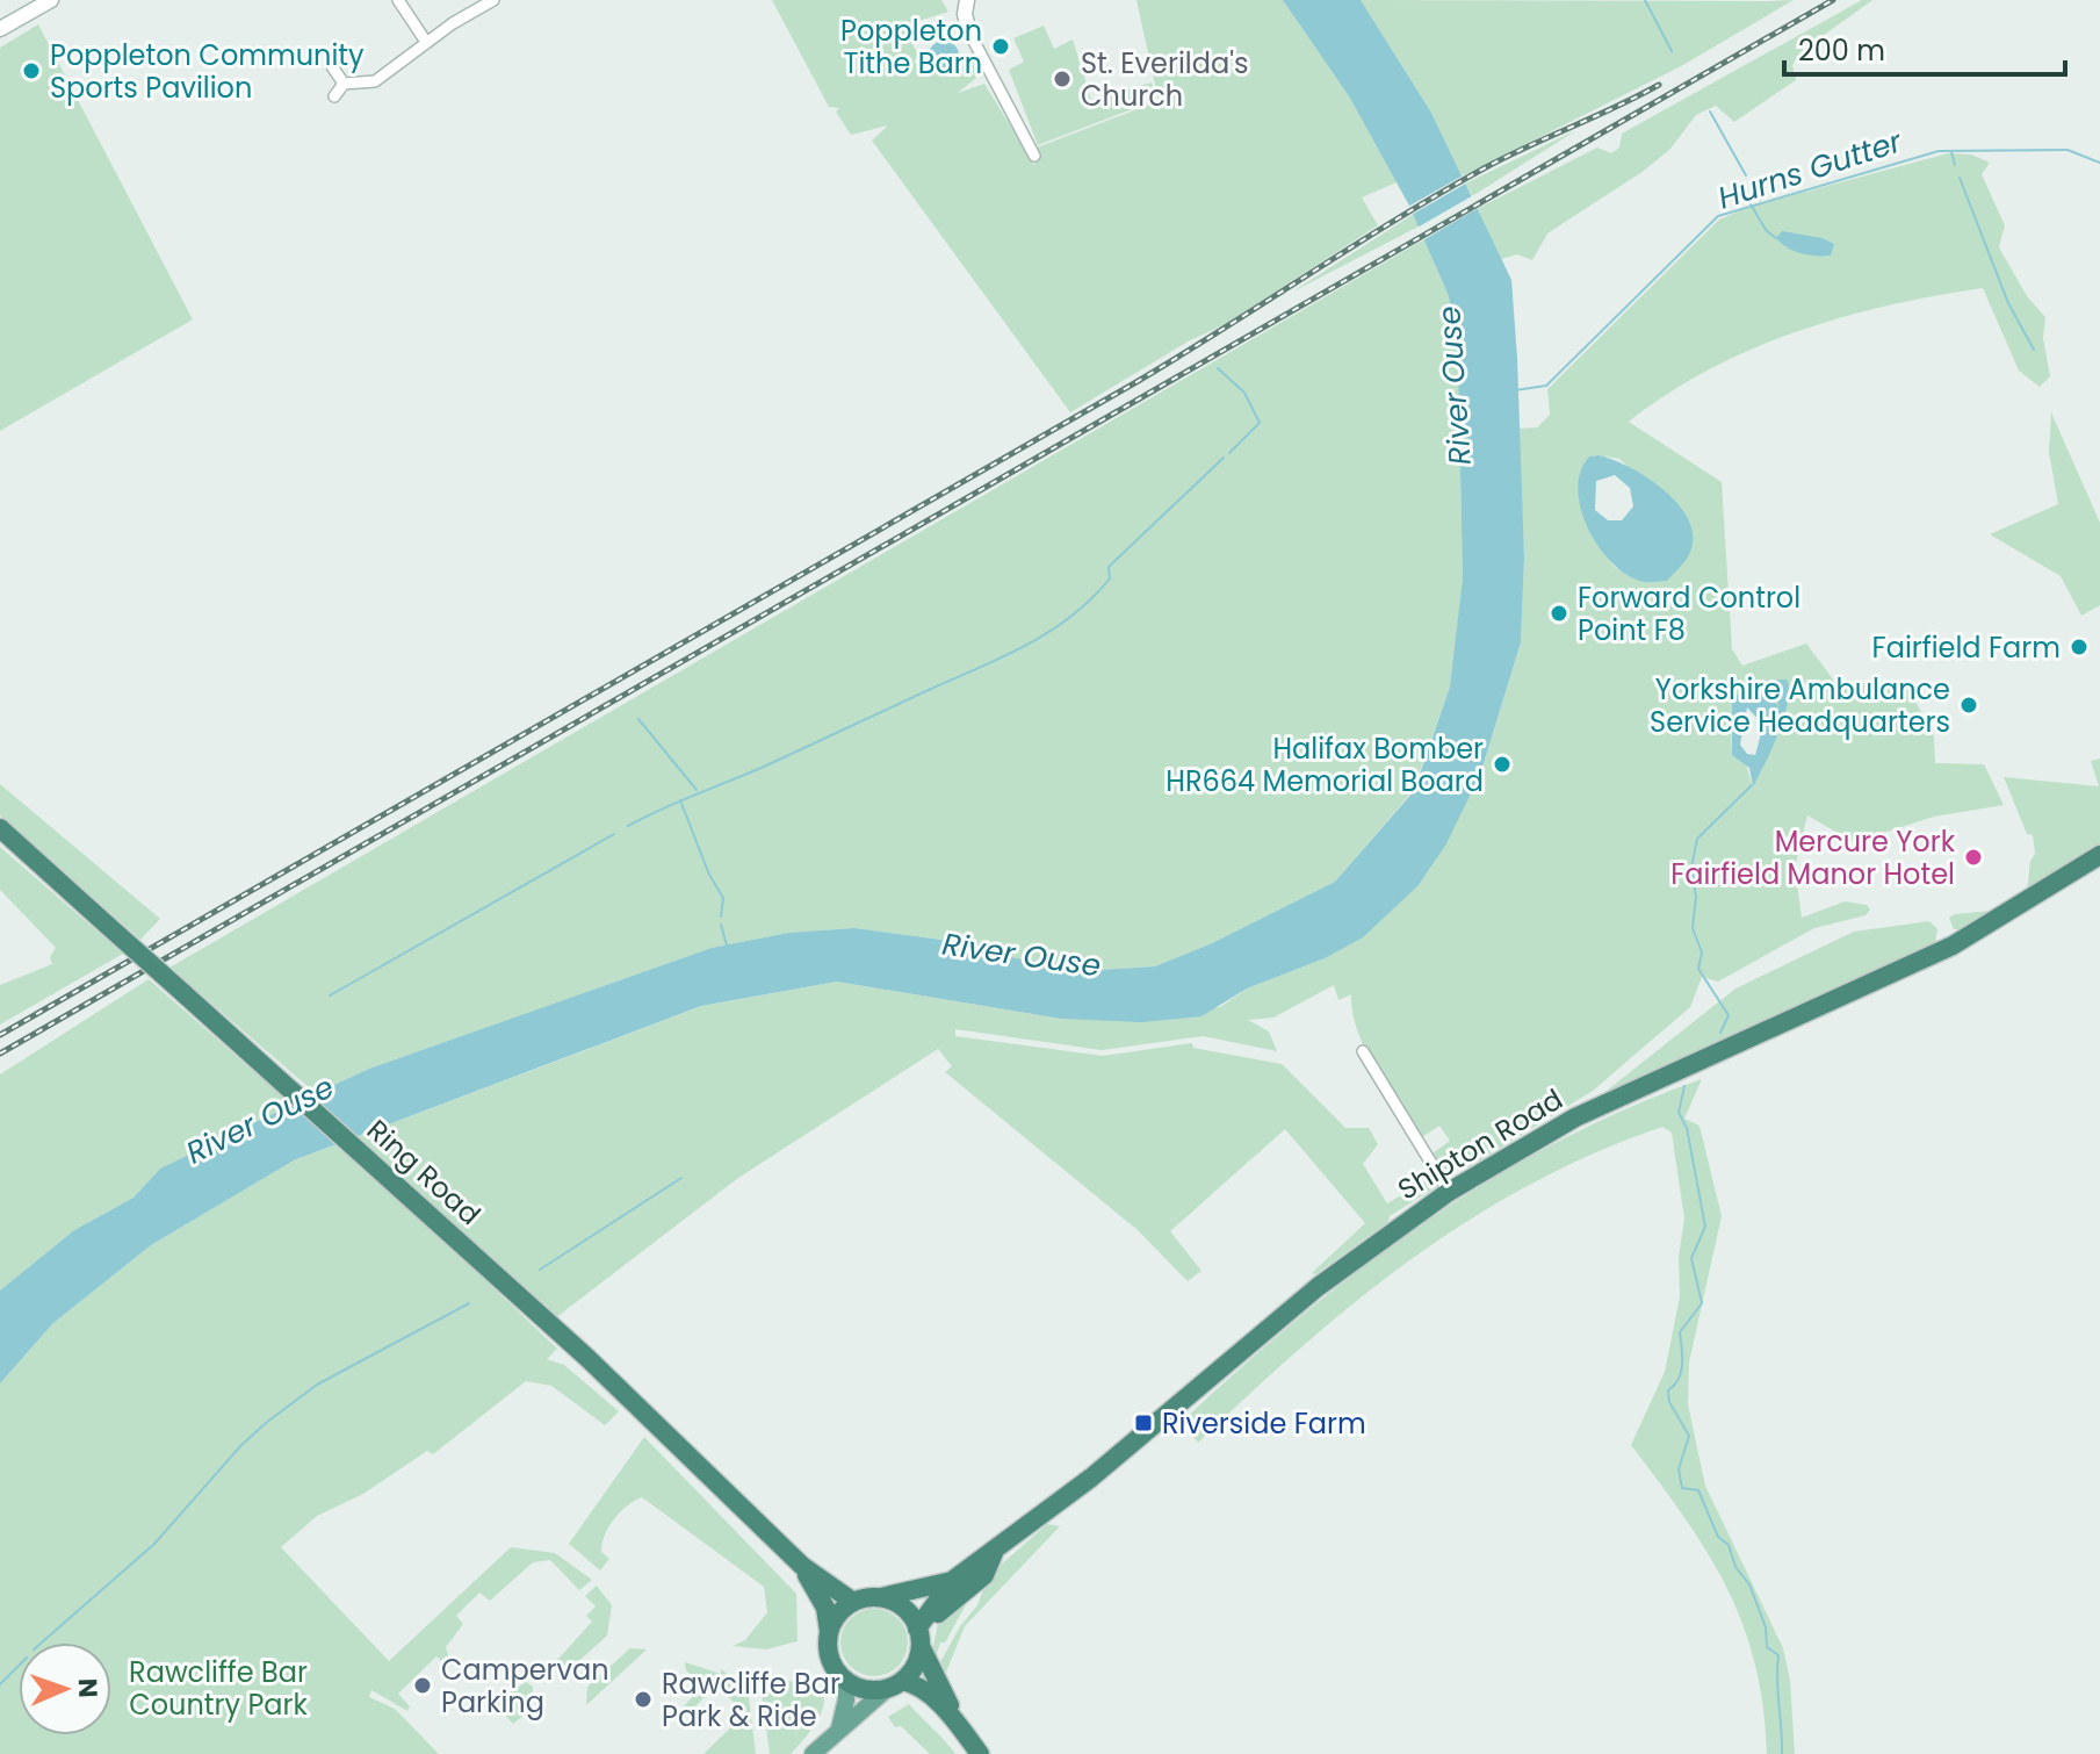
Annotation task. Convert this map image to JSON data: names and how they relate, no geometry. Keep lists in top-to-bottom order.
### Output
{
  "streets": {
    "highway": ["Shipton Road", "Ring Road"]
  },
  "crossings": [
    ["Shipton Road", "Ring Road"]
  ],
  "water": ["Hurns Gutter", "River Ouse"],
  "parks": ["Rawcliffe Bar Country Park"],
  "places": {
    "other": [
      "Poppleton Tithe Barn",
      "Poppleton Community Sports Pavilion",
      "St. Everilda's Church",
      "Forward Control Point F8",
      "Fairfield Farm",
      "Yorkshire Ambulance Service Headquarters",
      "Halifax Bomber HR664 Memorial Board",
      "Mercure York Fairfield Manor Hotel",
      "Campervan Parking",
      "Rawcliffe Bar Park & Ride"
    ],
    "transit": ["Riverside Farm"]
  },
  "scale_bar": "200 m",
  "north": "right"
}
